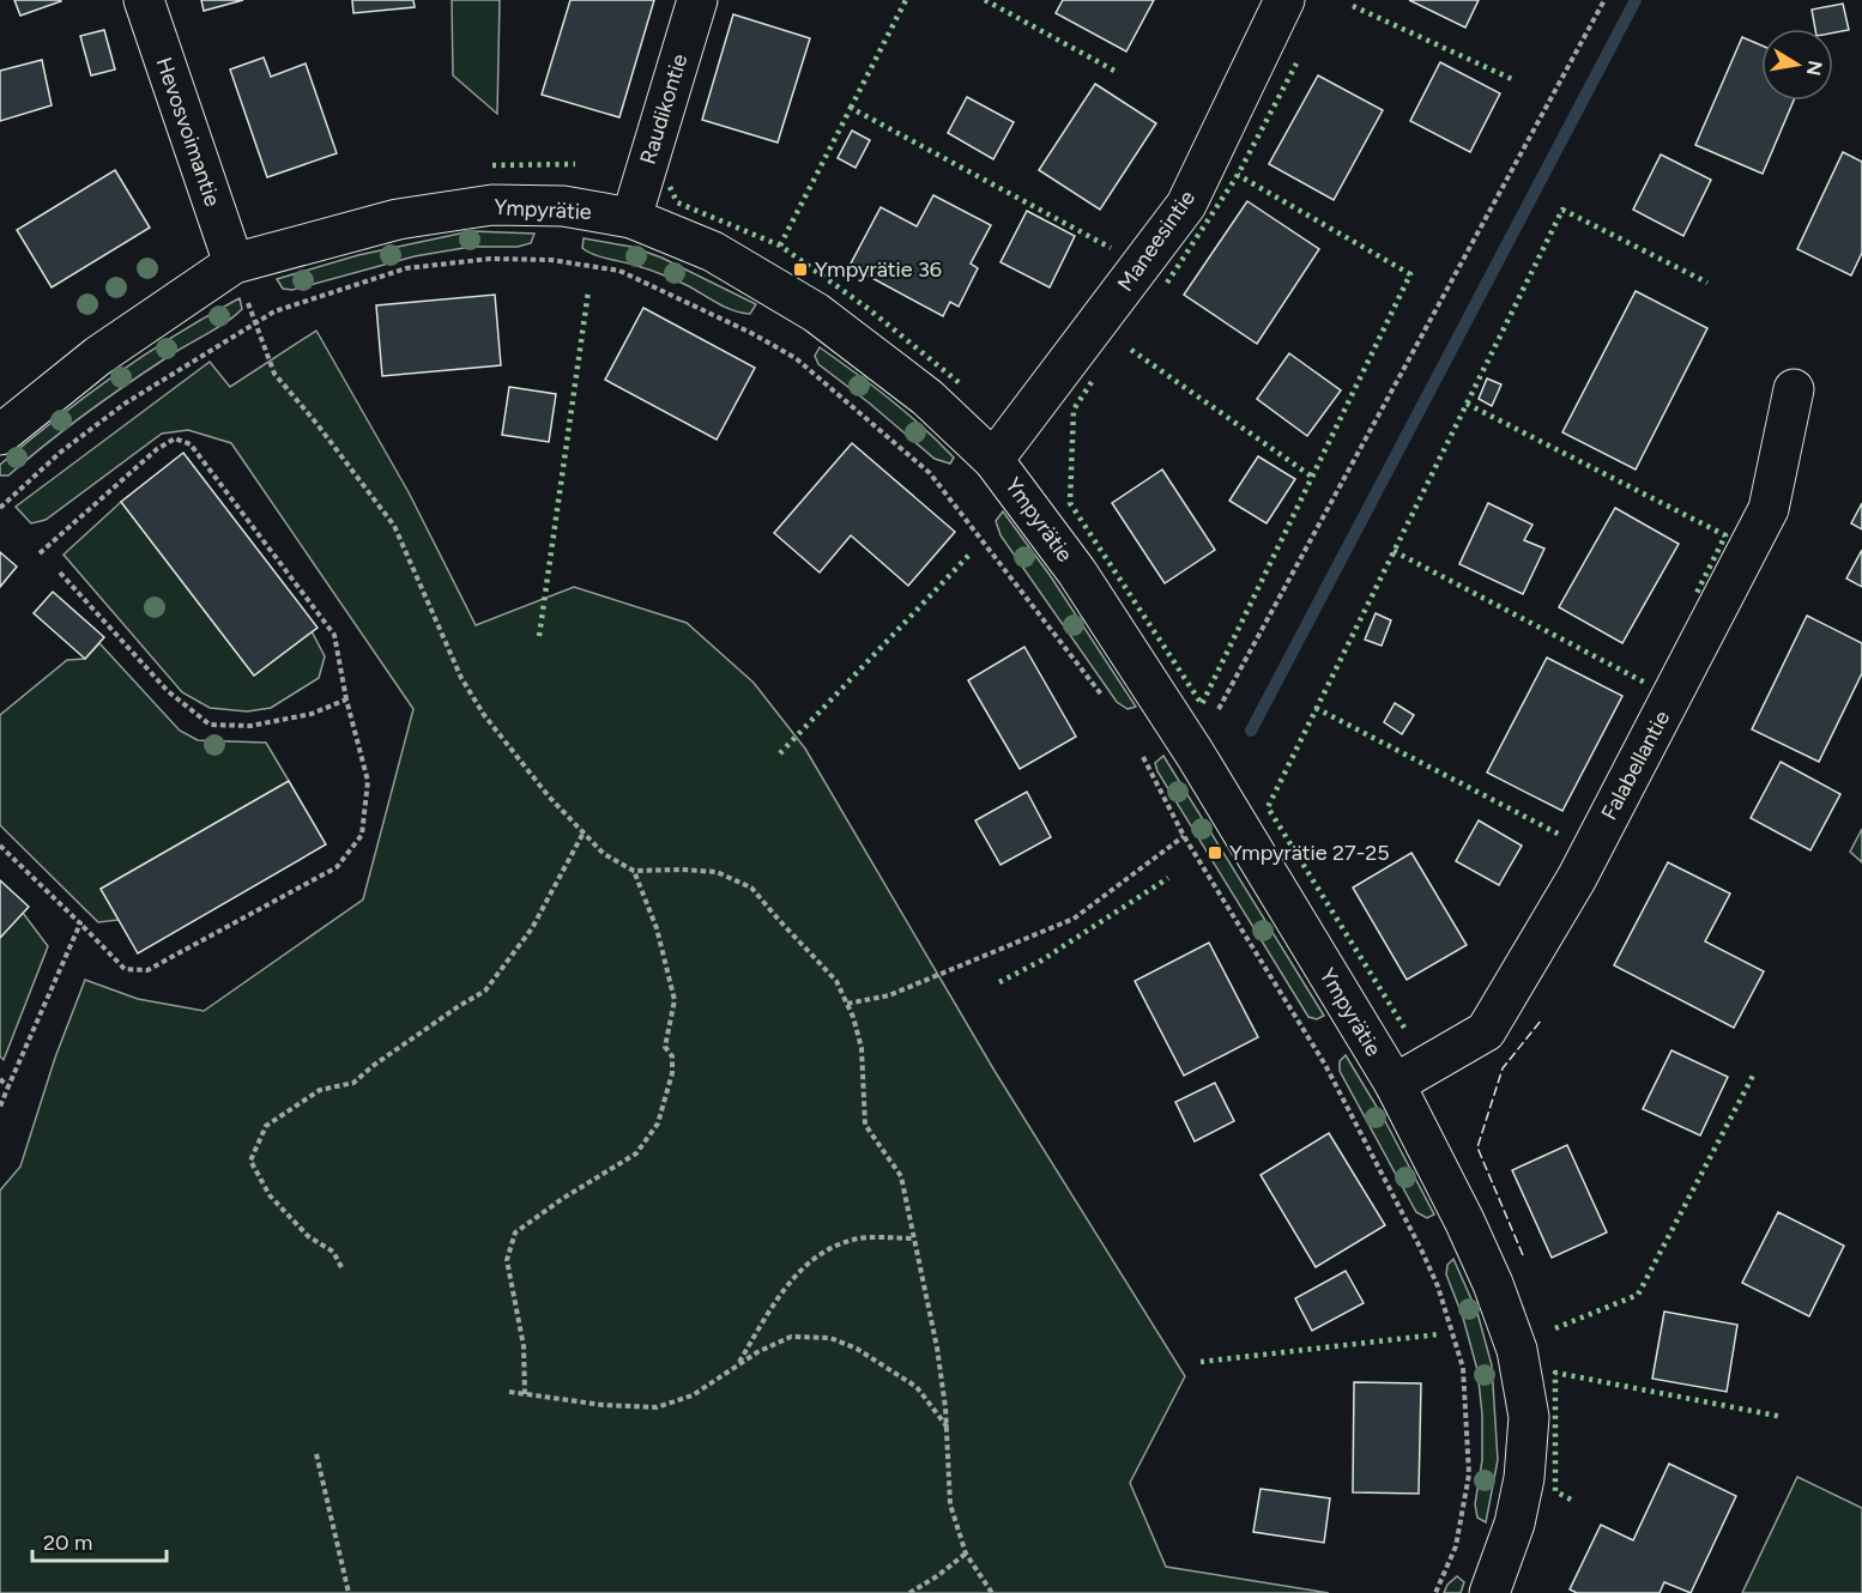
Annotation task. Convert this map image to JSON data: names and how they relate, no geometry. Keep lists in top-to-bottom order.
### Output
{
  "streets": {
    "street": [
      "Raudikontie",
      "Hevosvoimantie",
      "Ympyrätie",
      "Maneesintie",
      "Falabellantie"
    ]
  },
  "crossings": [
    ["Raudikontie", "Ympyrätie"],
    ["Hevosvoimantie", "Ympyrätie"],
    ["Ympyrätie", "Maneesintie"],
    ["Ympyrätie", "Falabellantie"]
  ],
  "places": {
    "transit": ["Ympyrätie 36", "Ympyrätie 27-25"]
  },
  "scale_bar": "20 m",
  "north": "right"
}
